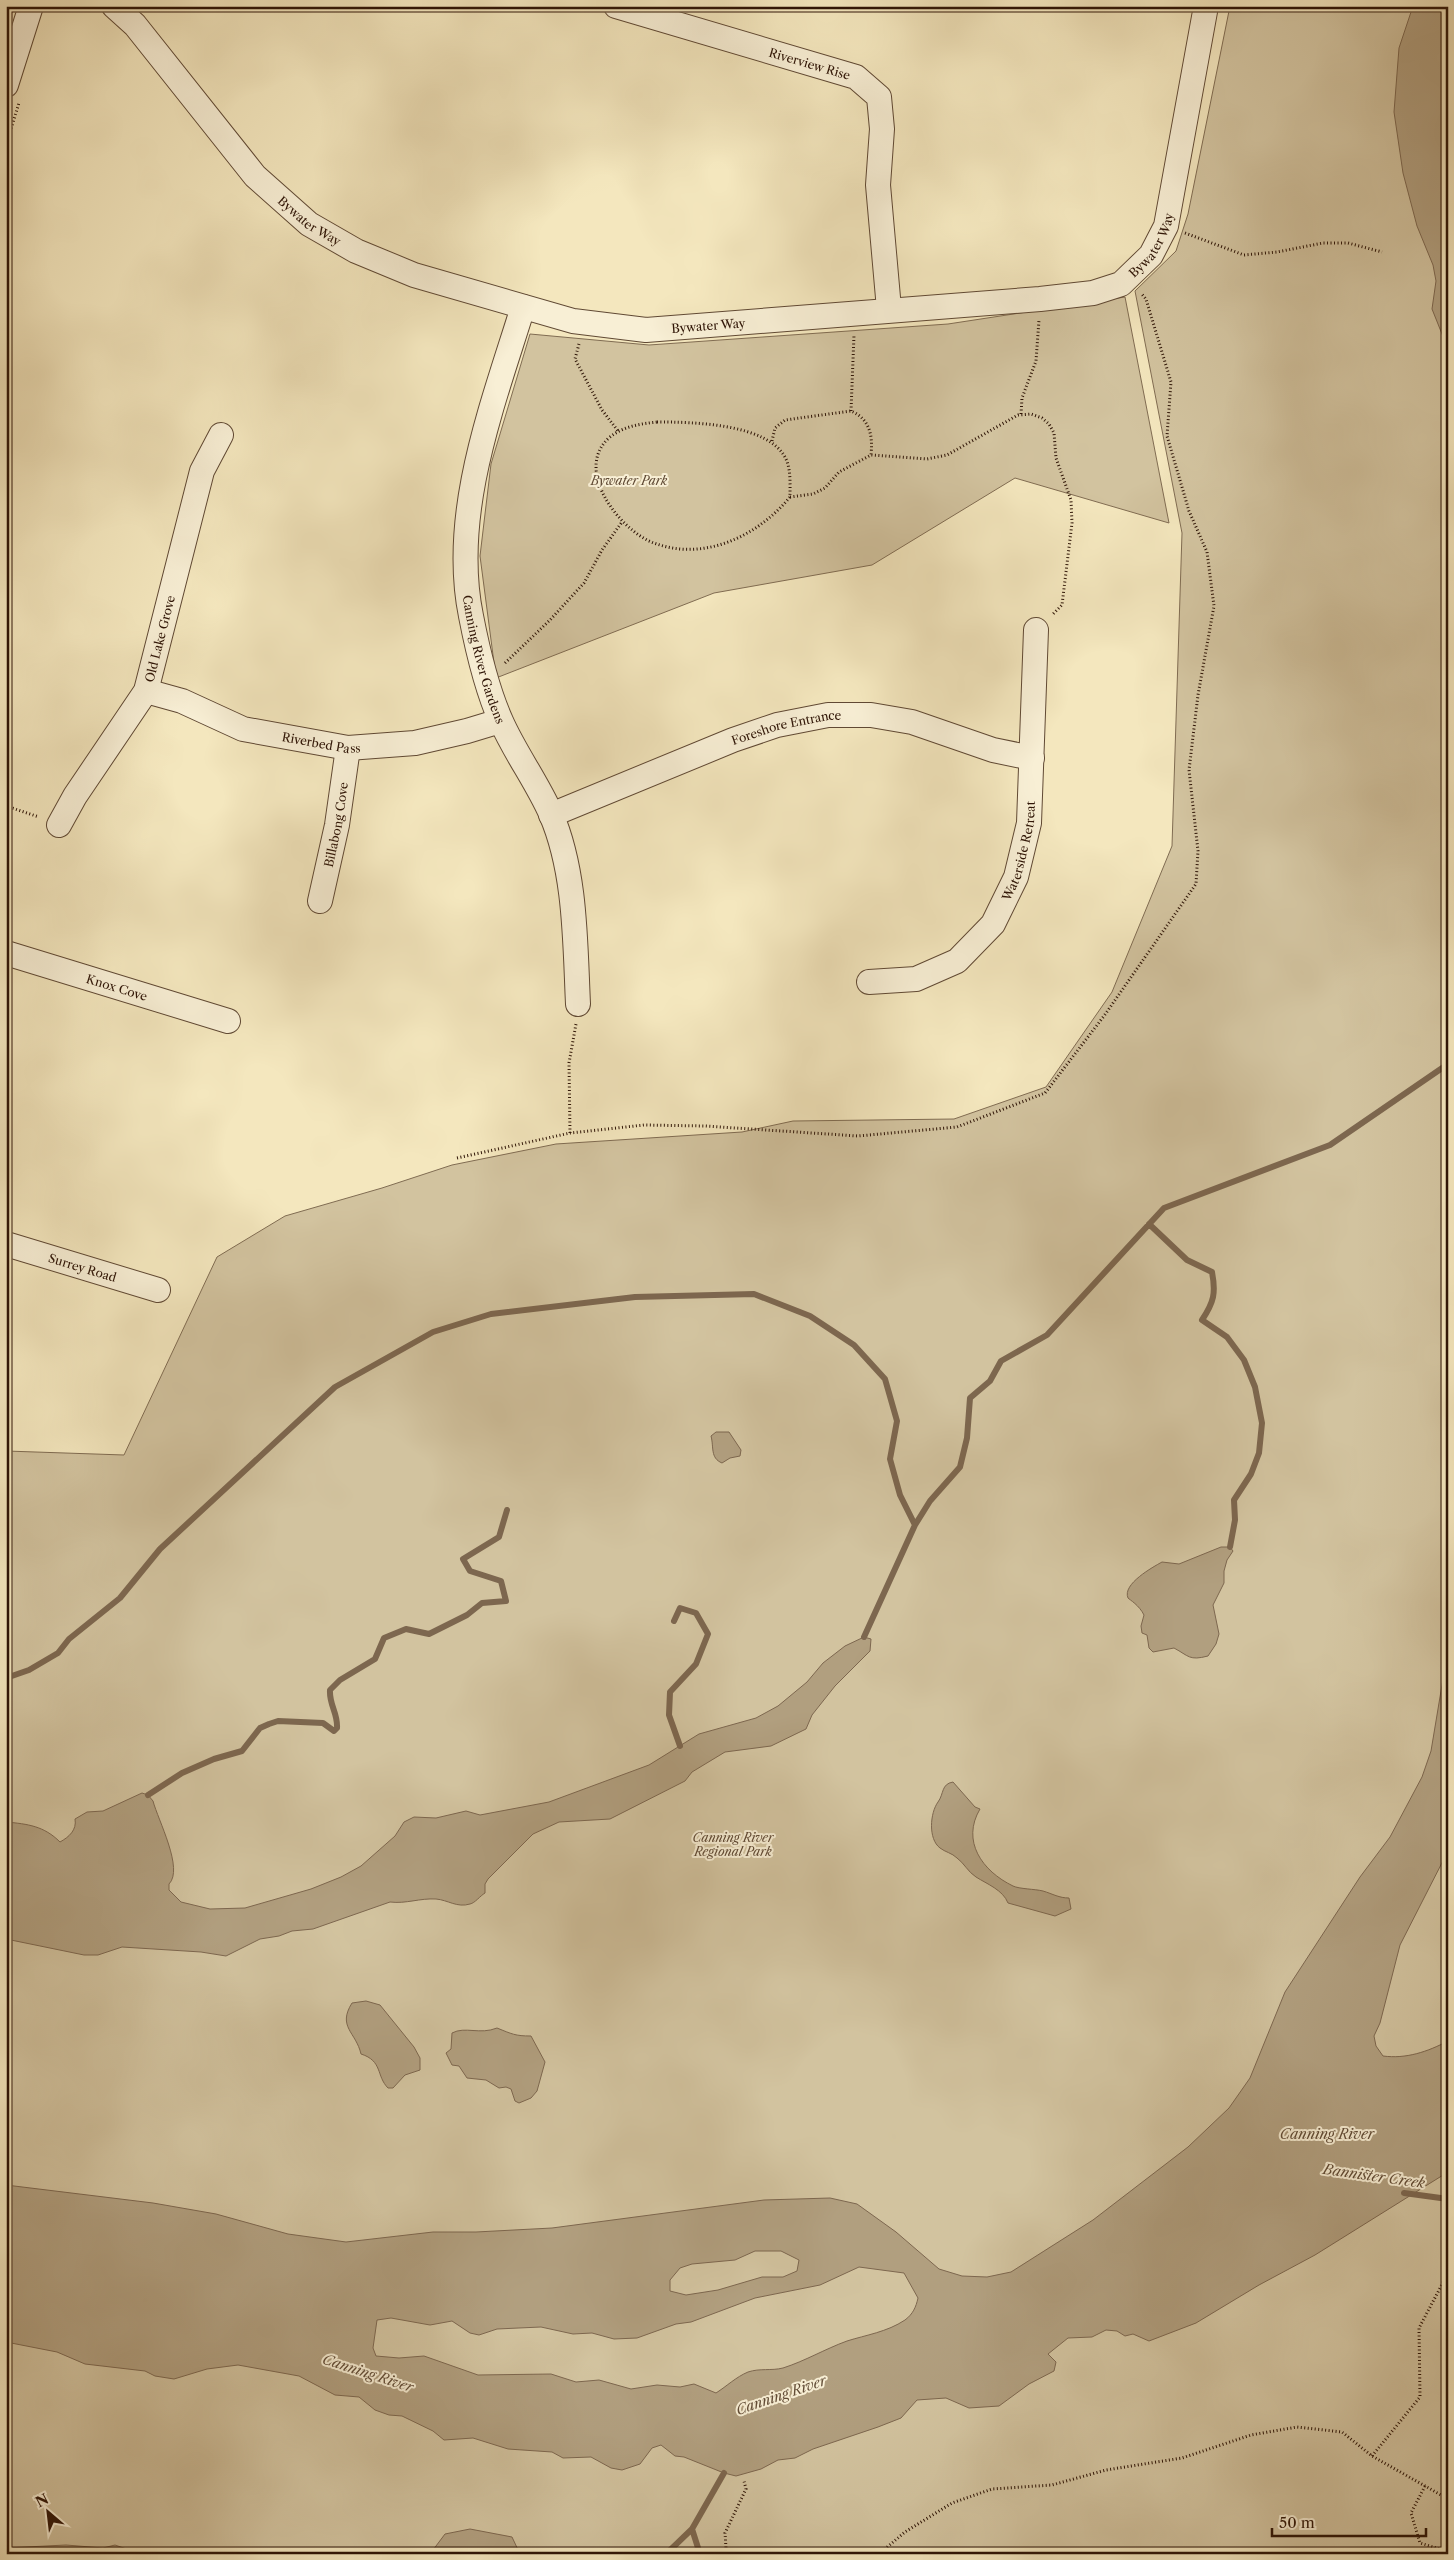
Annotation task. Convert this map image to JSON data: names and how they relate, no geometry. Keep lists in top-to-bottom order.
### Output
{
  "streets": {
    "street": [
      "Riverview Rise",
      "Bywater Way",
      "Old Lake Grove",
      "Canning River Gardens",
      "Foreshore Entrance",
      "Riverbed Pass",
      "Billabong Cove",
      "Waterside Retreat",
      "Knox Cove",
      "Surrey Road"
    ]
  },
  "crossings": [
    ["Riverview Rise", "Bywater Way"],
    ["Bywater Way", "Canning River Gardens"],
    ["Old Lake Grove", "Riverbed Pass"],
    ["Canning River Gardens", "Foreshore Entrance"],
    ["Canning River Gardens", "Riverbed Pass"],
    ["Foreshore Entrance", "Waterside Retreat"],
    ["Riverbed Pass", "Billabong Cove"]
  ],
  "water": ["Canning River", "Bannister Creek"],
  "parks": ["Bywater Park", "Canning River Regional Park"],
  "scale_bar": "50 m",
  "north": "top left"
}
